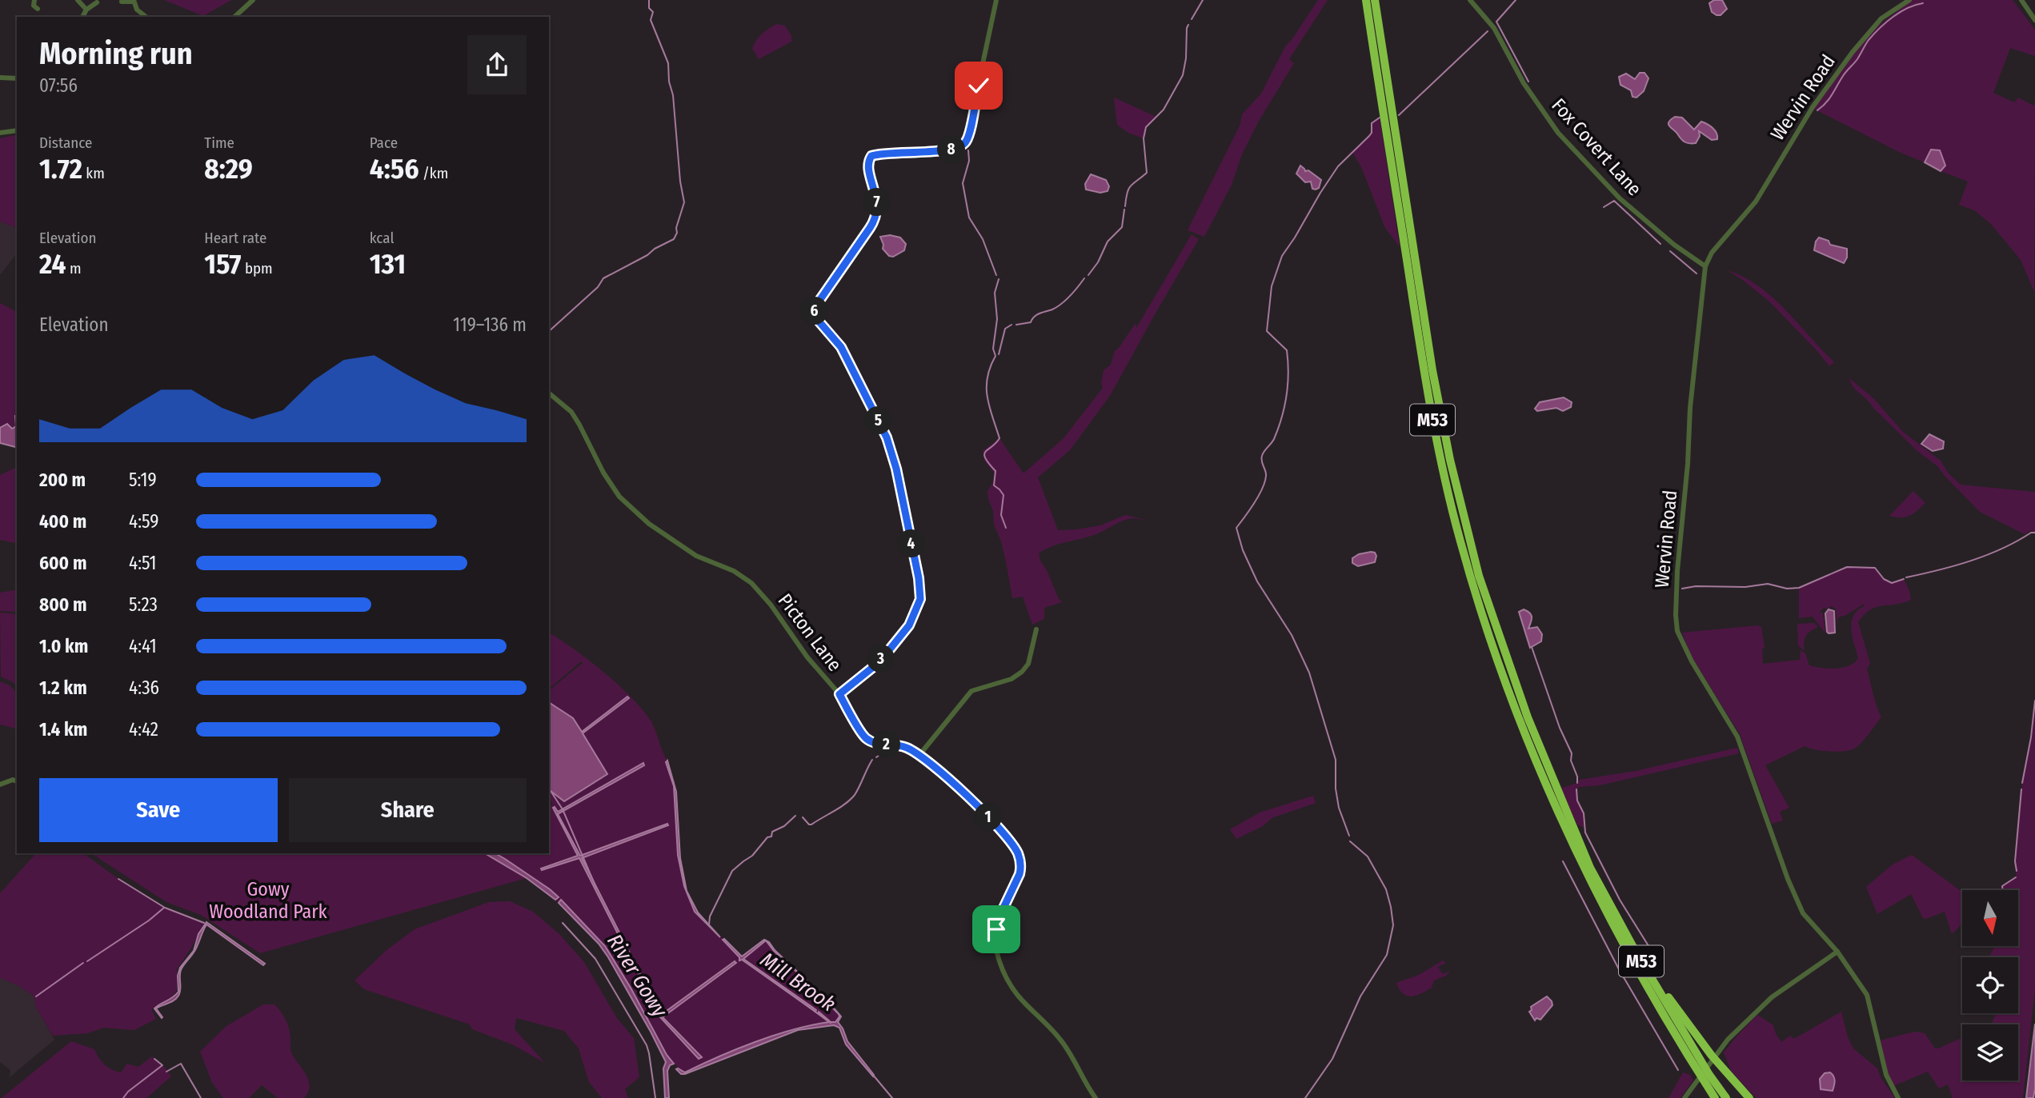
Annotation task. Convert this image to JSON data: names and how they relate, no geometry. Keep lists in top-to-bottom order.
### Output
{
  "streets": {
    "highway": ["M53"],
    "street": ["Wervin Road", "Fox Covert Lane", "Picton Lane"]
  },
  "crossings": [
    ["Wervin Road", "Fox Covert Lane"]
  ],
  "water": ["River Gowy", "Mill Brook"],
  "parks": ["Gowy Woodland Park"],
  "north": "bottom",
  "page": {
    "heading": ["Morning run", "07:56"],
    "stats": [
      ["Distance", "1.72 km"],
      ["Time", "8:29"],
      ["Pace", "4:56 /km"],
      ["Elevation", "24 m"],
      ["Heart rate", "157 bpm"],
      ["kcal", "131"]
    ],
    "pins": [
      "8",
      "7",
      "6",
      "5",
      "4",
      "3",
      "2",
      "1"
    ],
    "chart": ["Elevation", "119–136 m"],
    "list": [
      {
        "name": "200 m",
        "note": "5:19"
      },
      {
        "name": "400 m",
        "note": "4:59"
      },
      {
        "name": "600 m",
        "note": "4:51"
      },
      {
        "name": "800 m",
        "note": "5:23"
      },
      {
        "name": "1.0 km",
        "note": "4:41"
      },
      {
        "name": "1.2 km",
        "note": "4:36"
      },
      {
        "name": "1.4 km",
        "note": "4:42"
      }
    ],
    "buttons": ["Save", "Share"]
  }
}
